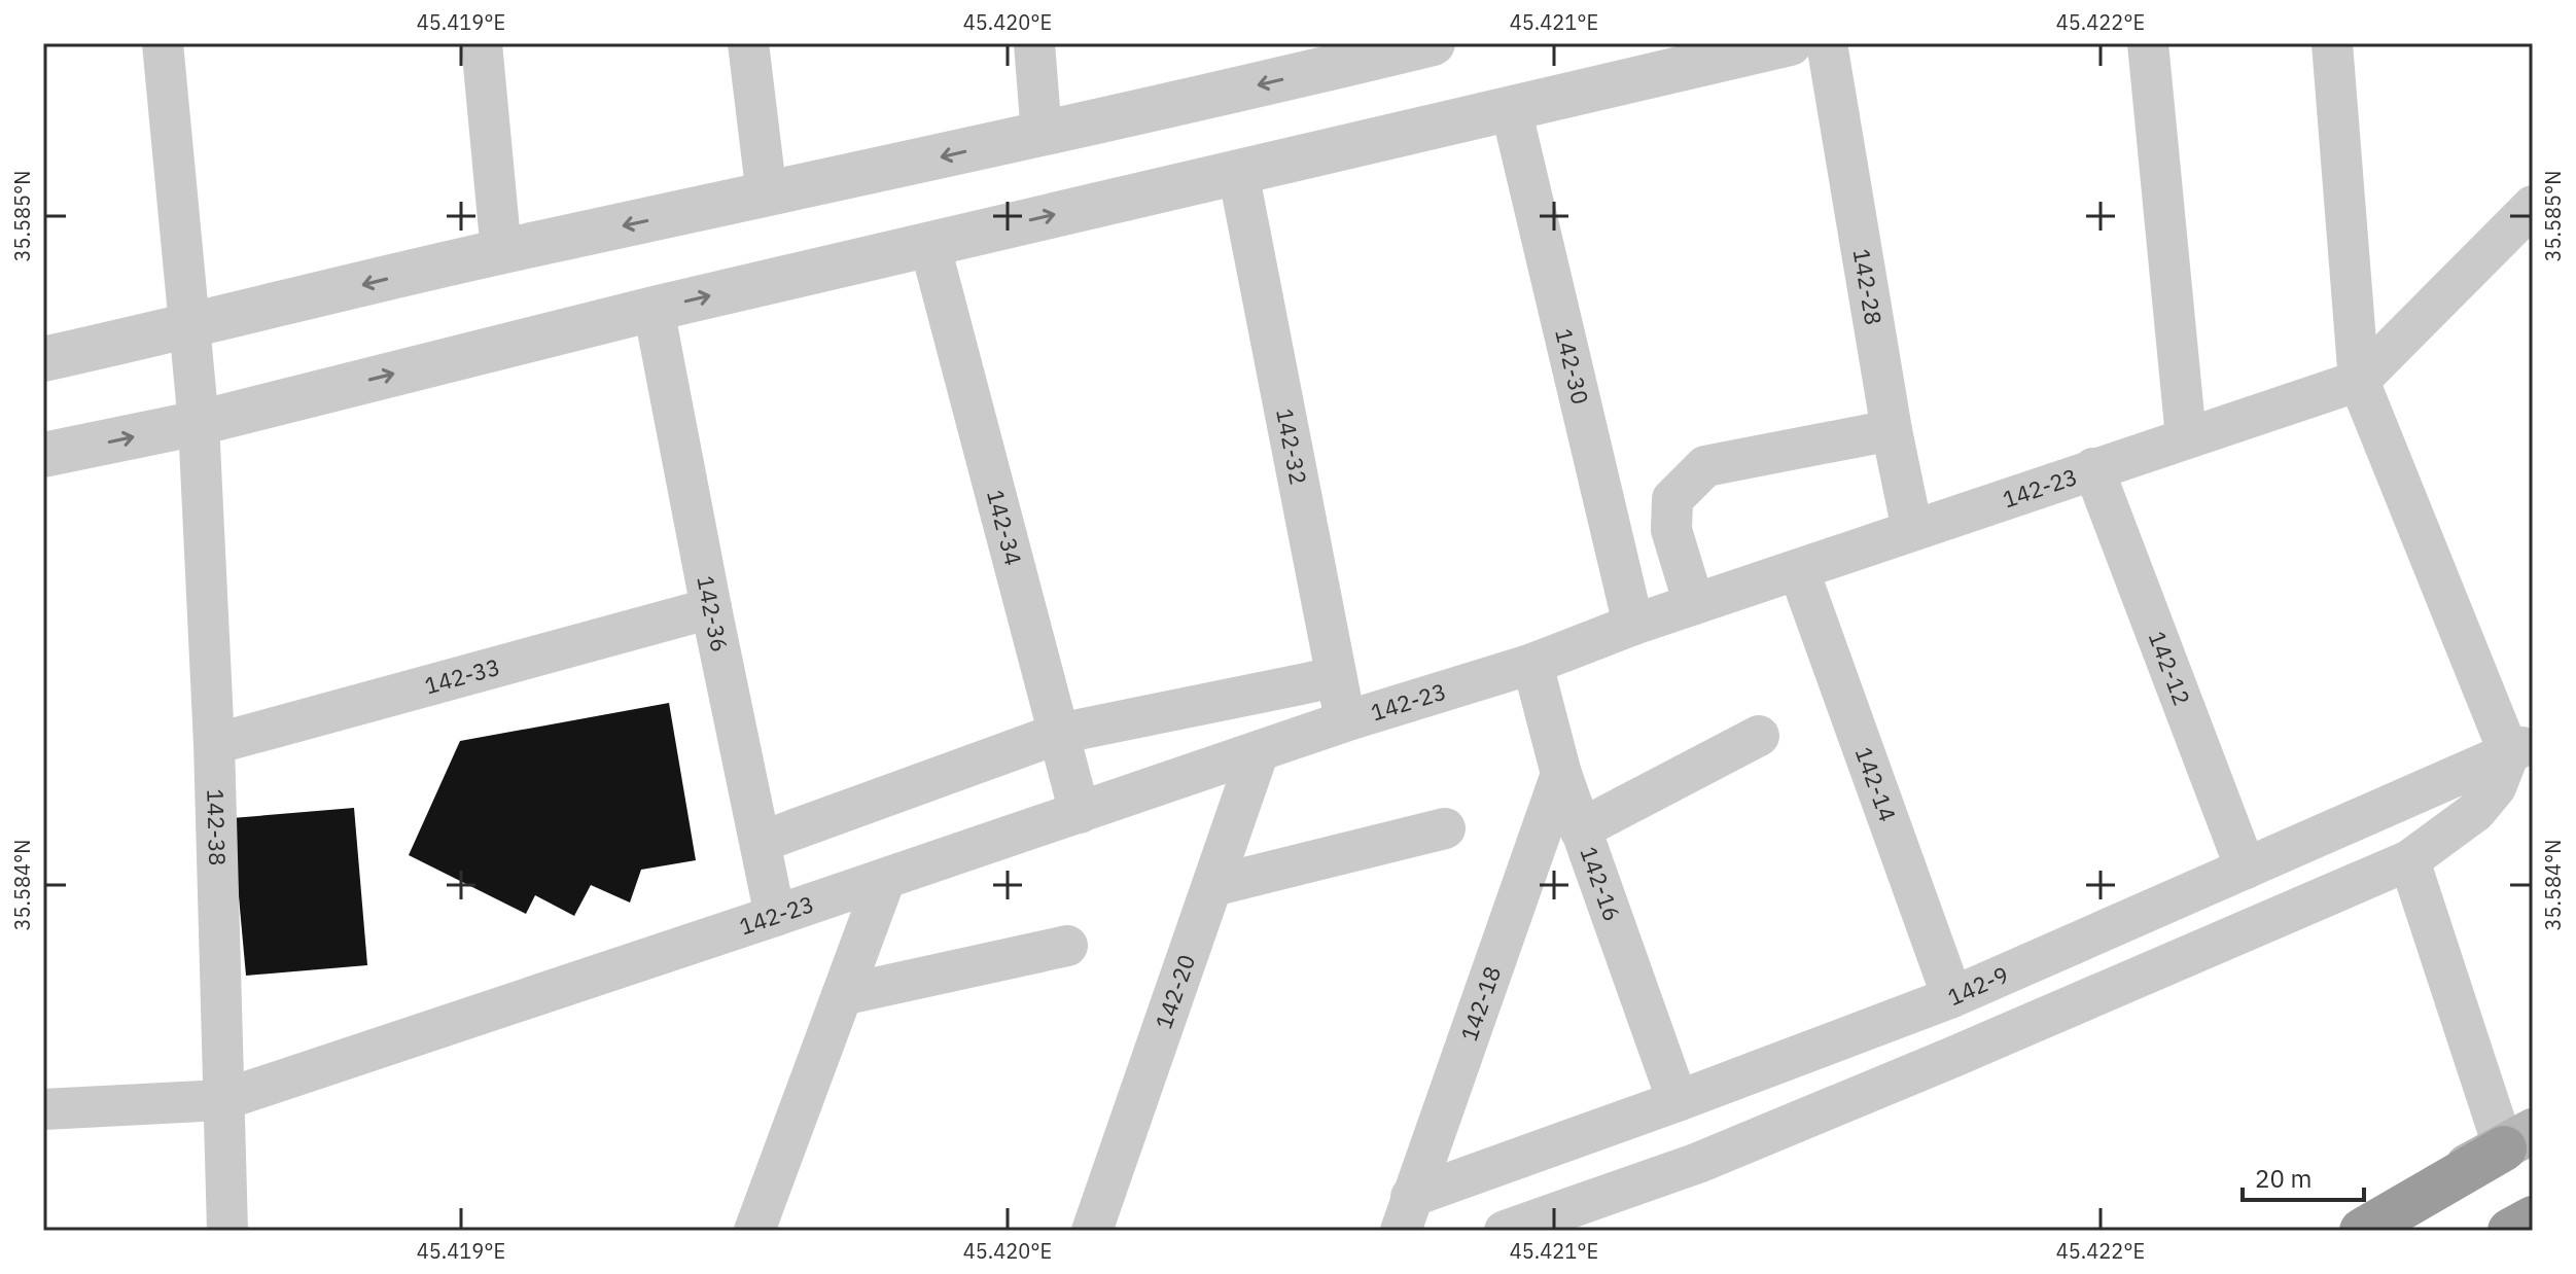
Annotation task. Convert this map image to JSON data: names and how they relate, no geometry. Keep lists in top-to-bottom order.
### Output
{
  "streets": {
    "street": [
      "142-28",
      "142-30",
      "142-32",
      "142-23",
      "142-34",
      "142-36",
      "142-12",
      "142-33",
      "142-14",
      "142-38",
      "142-16",
      "142-9",
      "142-20",
      "142-18"
    ]
  },
  "crossings": [
    ["142-28", "142-23"],
    ["142-30", "142-23"],
    ["142-32", "142-23"],
    ["142-23", "142-34"],
    ["142-23", "142-36"],
    ["142-23", "142-12"],
    ["142-23", "142-14"],
    ["142-23", "142-38"],
    ["142-23", "142-16"],
    ["142-23", "142-20"],
    ["142-36", "142-33"],
    ["142-12", "142-9"],
    ["142-33", "142-38"],
    ["142-14", "142-9"],
    ["142-16", "142-9"],
    ["142-16", "142-18"],
    ["142-9", "142-18"]
  ],
  "scale_bar": "20 m",
  "coordinates": [
    "45.419°E",
    "45.420°E",
    "45.421°E",
    "45.422°E",
    "35.585°N",
    "35.584°N"
  ]
}
